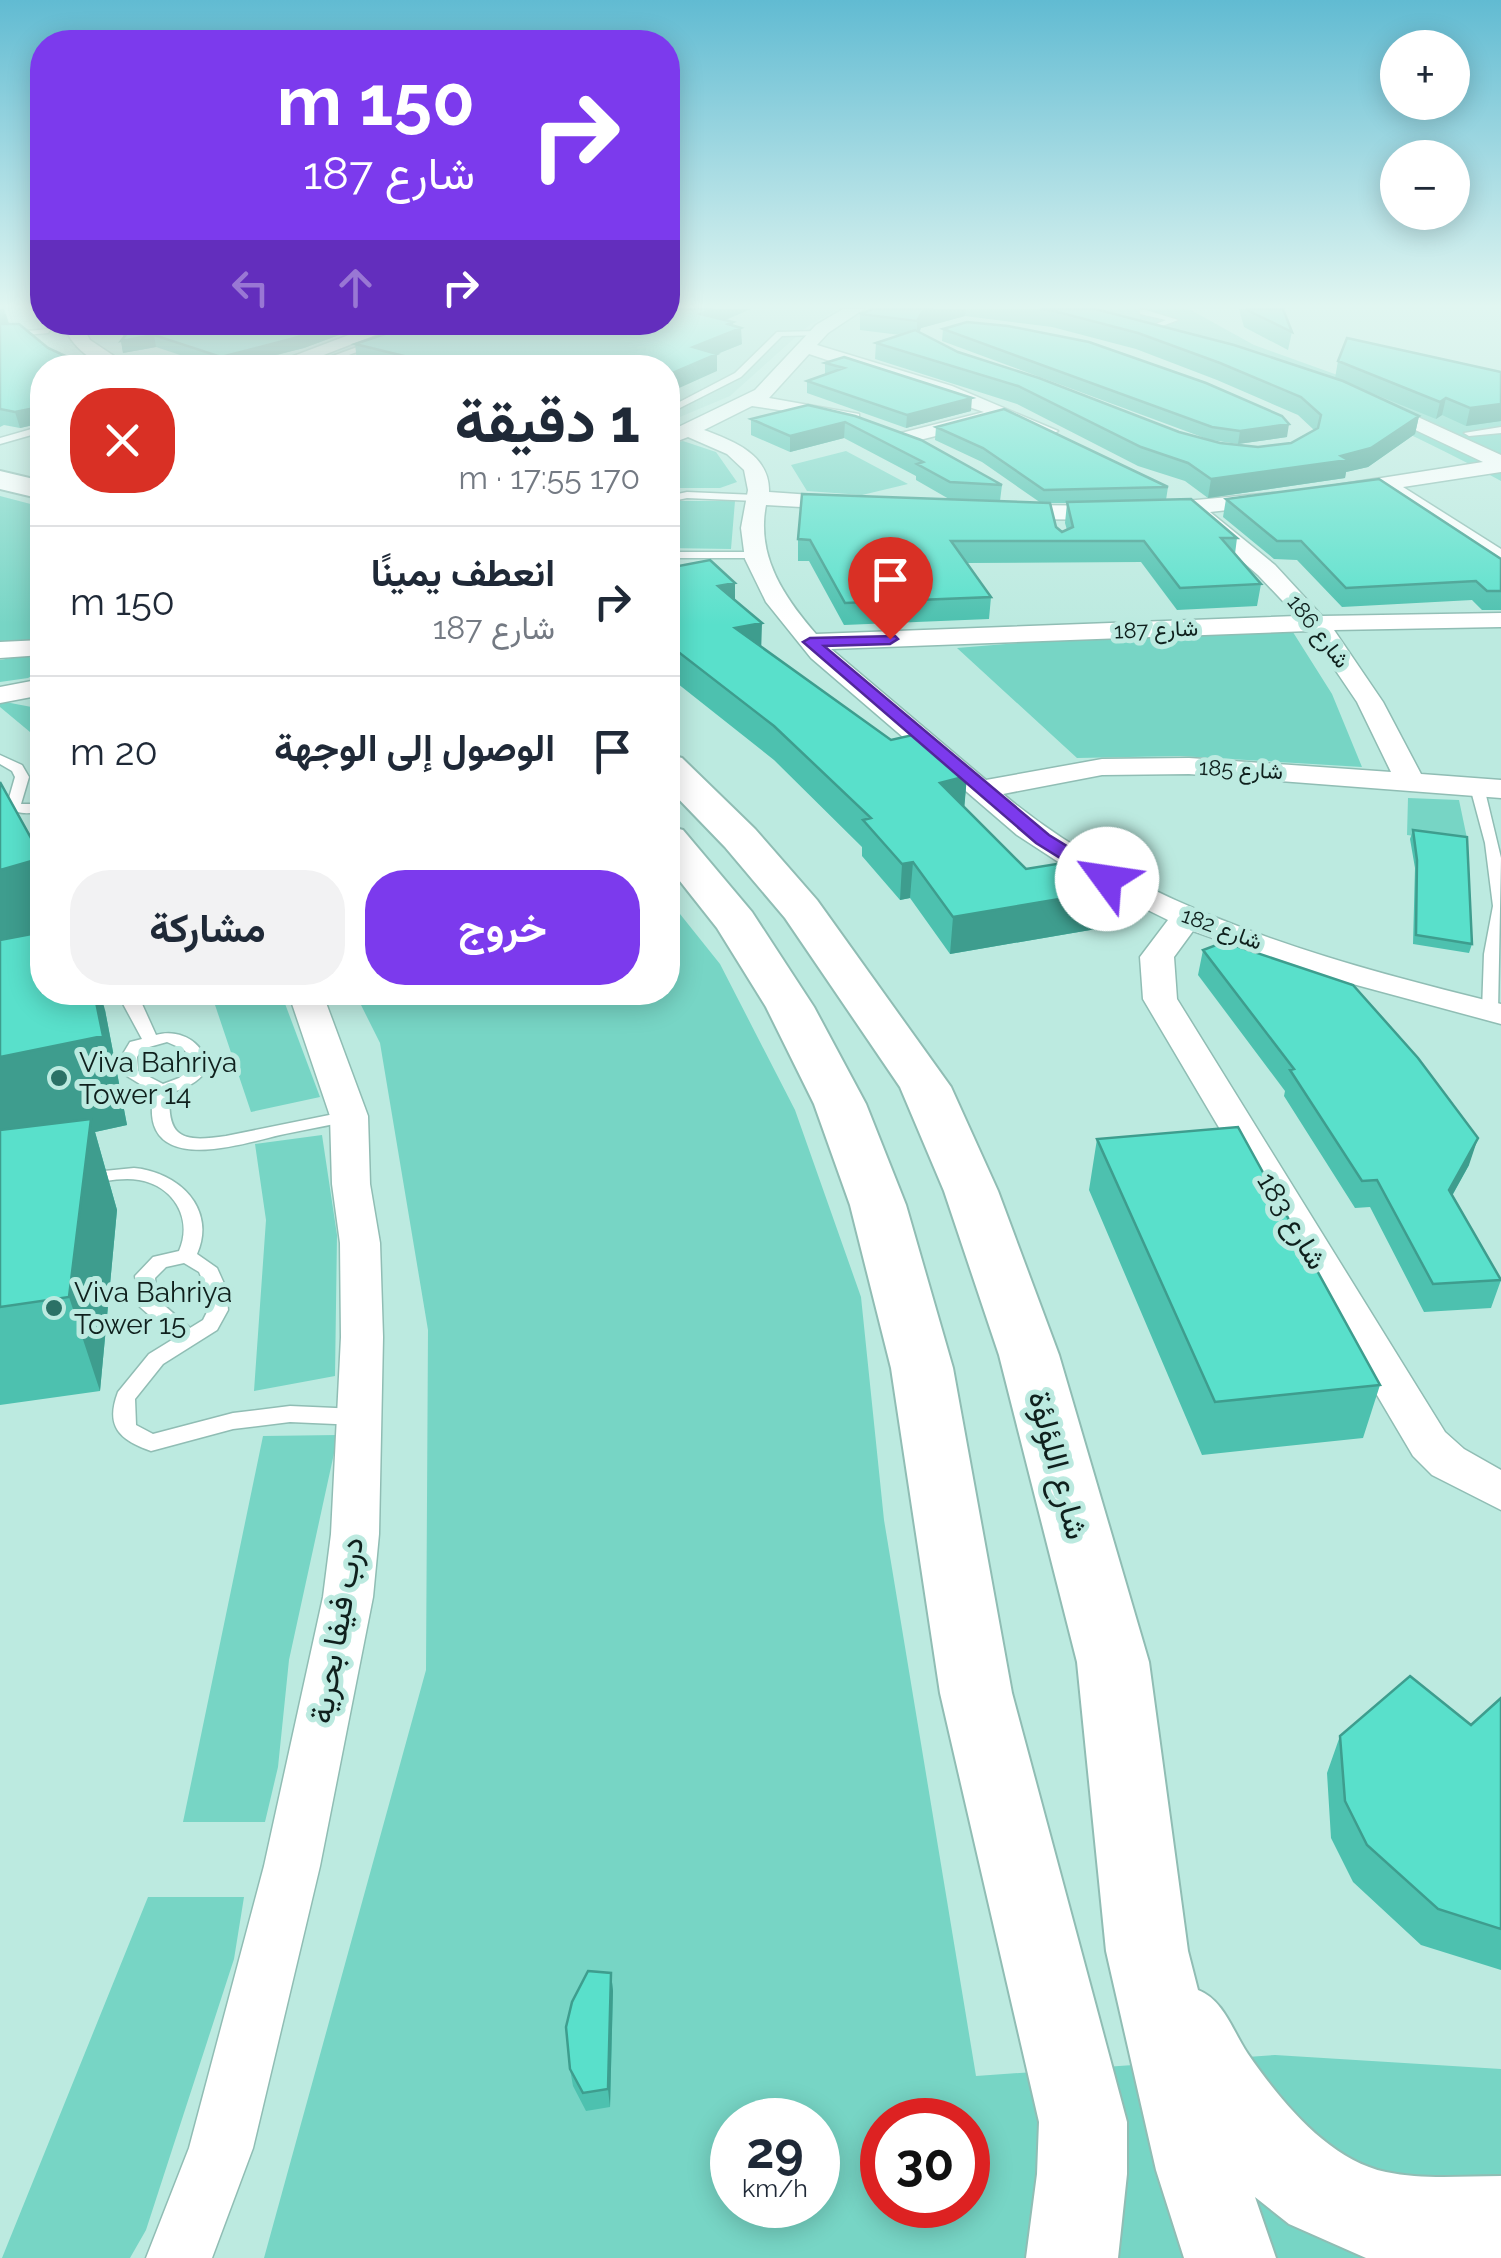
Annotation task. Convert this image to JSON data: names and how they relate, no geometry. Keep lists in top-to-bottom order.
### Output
{
  "streets": {
    "main road": ["شارع اللؤلؤة"],
    "street": [
      "شارع 187",
      "شارع 186",
      "شارع 185",
      "شارع 182",
      "شارع 183",
      "درب فيفا بحرية"
    ]
  },
  "crossings": [
    ["شارع 187", "شارع 186"],
    ["شارع 187", "شارع 182"],
    ["شارع 186", "شارع 185"],
    ["شارع 185", "شارع 182"],
    ["شارع 182", "شارع 183"]
  ],
  "places": ["Viva Bahriya Tower 14", "Viva Bahriya Tower 15"],
  "page": {
    "map_buttons": ["+", "−"],
    "turn": ["150 m", "شارع 187"],
    "heading": ["1 دقيقة", "170 m · 17:55"],
    "list": [
      {
        "name": "انعطف يمينًا",
        "note": "شارع 187",
        "value": "150 m"
      },
      {
        "name": "الوصول إلى الوجهة",
        "value": "20 m"
      }
    ],
    "buttons": ["خروج", "مشاركة"],
    "speed": "29 km/h",
    "limit": "30"
  }
}
